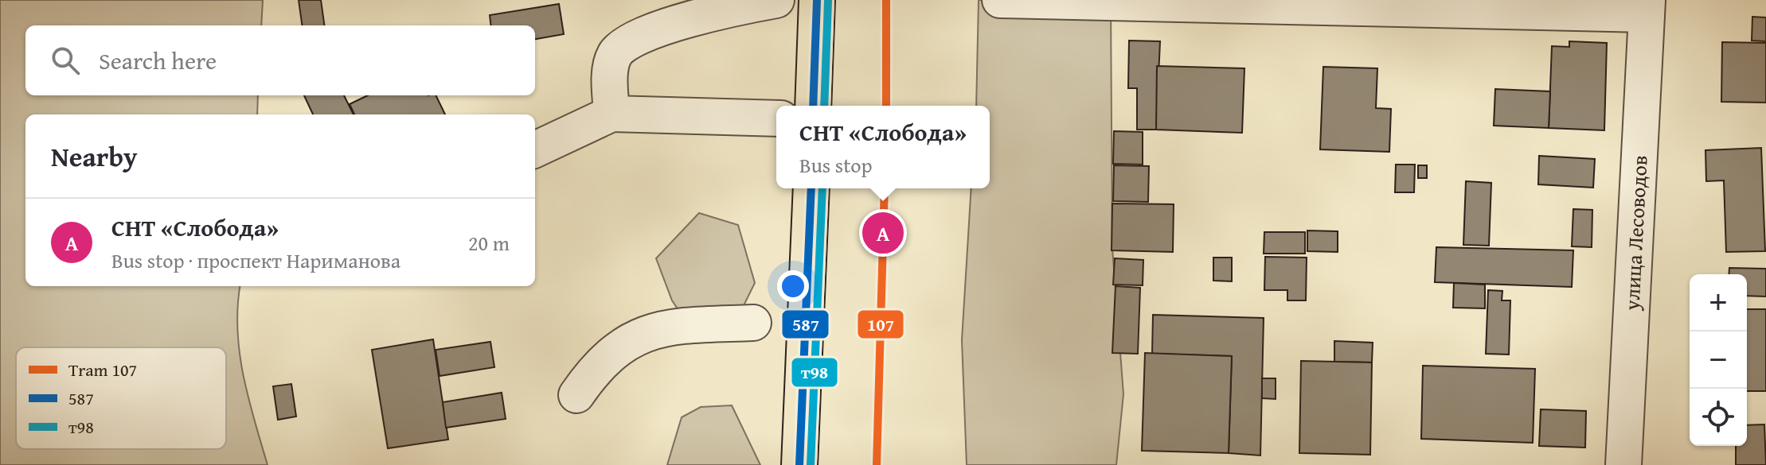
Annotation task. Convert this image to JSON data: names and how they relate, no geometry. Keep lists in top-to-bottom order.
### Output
{
  "streets": {
    "street": ["улица Лесоводов"]
  },
  "lines": ["tram line 107", "transit line 587", "transit line т98"],
  "legend": ["Tram 107", "587", "т98"],
  "page": {
    "search": "Search here",
    "popup": ["СНТ «Слобода»", "Bus stop"],
    "heading": "Nearby",
    "list": [
      {
        "mark": "A",
        "name": "СНТ «Слобода»",
        "note": "Bus stop · проспект Нариманова",
        "value": "20 m"
      }
    ],
    "pins": "A",
    "map_buttons": ["+", "−"]
  }
}
